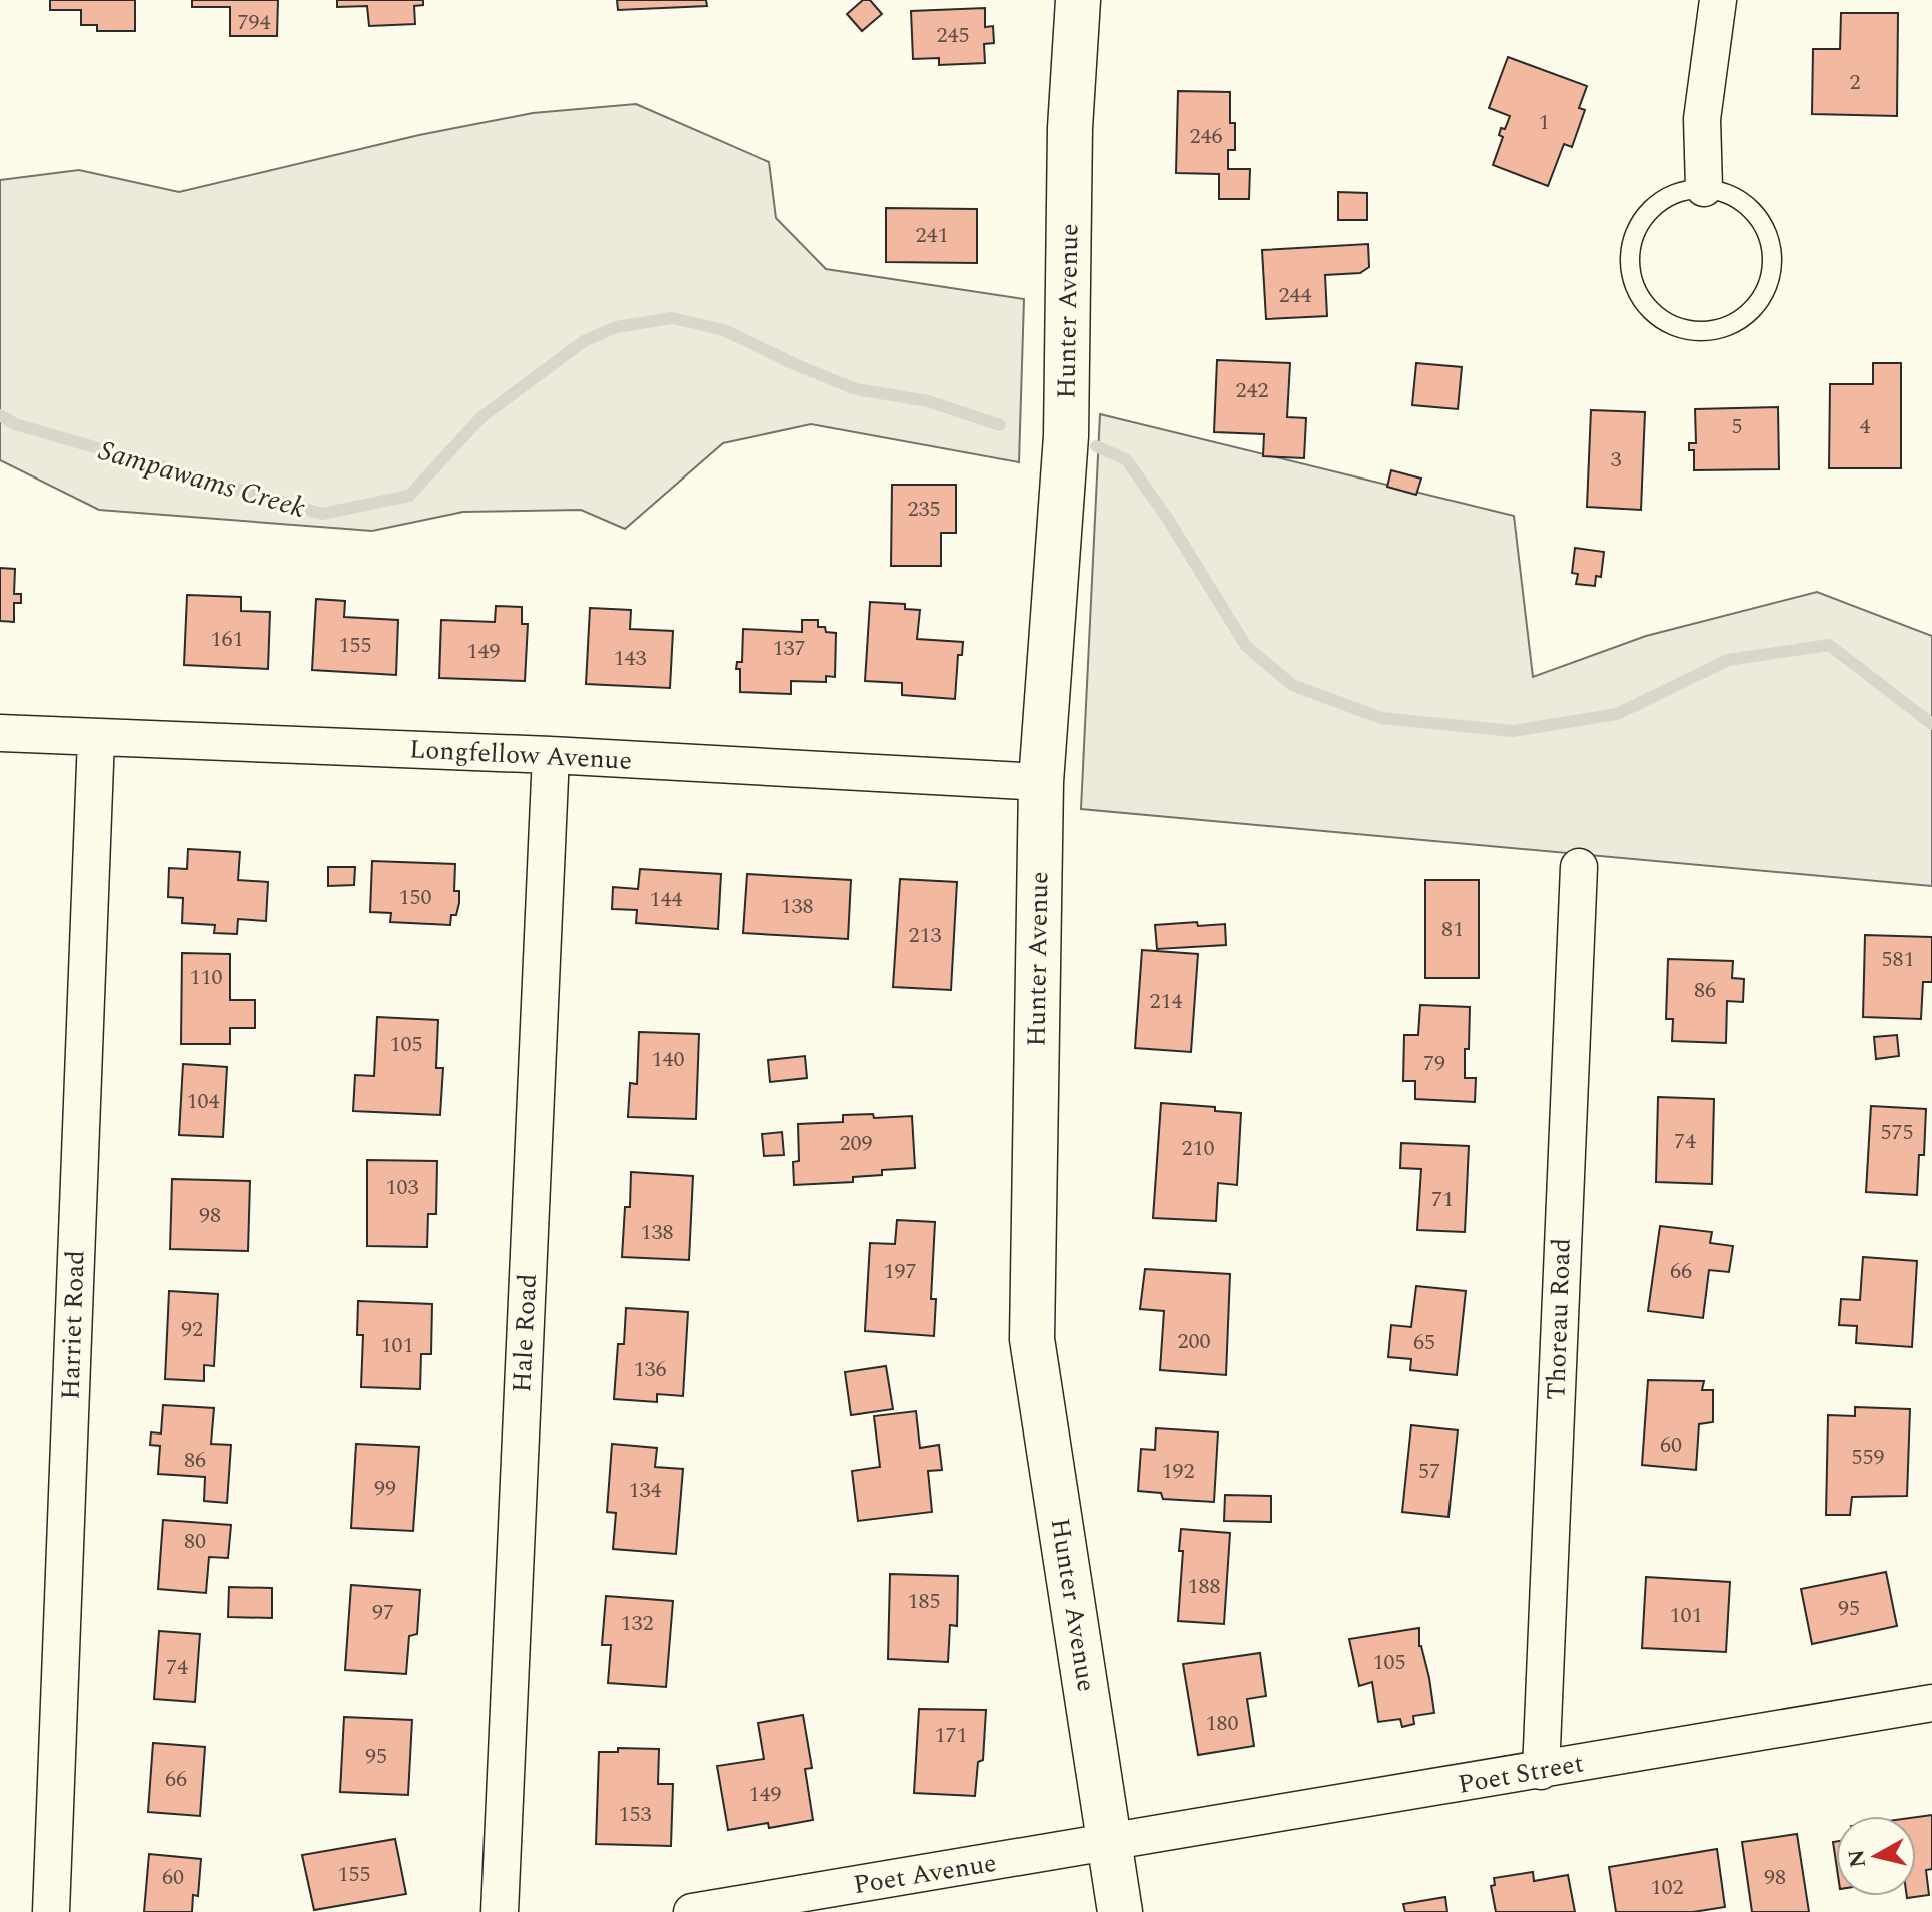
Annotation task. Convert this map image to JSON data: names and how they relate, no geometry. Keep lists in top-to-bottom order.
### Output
{
  "streets": {
    "street": [
      "Hunter Avenue",
      "Longfellow Avenue",
      "Thoreau Road",
      "Harriet Road",
      "Hale Road",
      "Poet Street",
      "Poet Avenue"
    ]
  },
  "crossings": [
    ["Hunter Avenue", "Longfellow Avenue"],
    ["Hunter Avenue", "Poet Street"],
    ["Hunter Avenue", "Poet Avenue"],
    ["Longfellow Avenue", "Harriet Road"],
    ["Longfellow Avenue", "Hale Road"],
    ["Thoreau Road", "Poet Street"],
    ["Poet Street", "Poet Avenue"]
  ],
  "water": ["Sampawams Creek"],
  "house_numbers": [
    "794",
    "245",
    "2",
    "1",
    "246",
    "241",
    "244",
    "242",
    "5",
    "4",
    "3",
    "235",
    "161",
    "155",
    "137",
    "149",
    "143",
    "150",
    "144",
    "138",
    "81",
    "213",
    "581",
    "110",
    "86",
    "214",
    "105",
    "140",
    "79",
    "104",
    "575",
    "74",
    "209",
    "210",
    "103",
    "71",
    "98",
    "138",
    "197",
    "66",
    "92",
    "200",
    "65",
    "101",
    "136",
    "60",
    "559",
    "86",
    "192",
    "57",
    "99",
    "134",
    "80",
    "188",
    "185",
    "95",
    "97",
    "101",
    "132",
    "105",
    "74",
    "180",
    "171",
    "95",
    "66",
    "149",
    "153",
    "155",
    "60",
    "98",
    "102"
  ],
  "north": "left"
}
